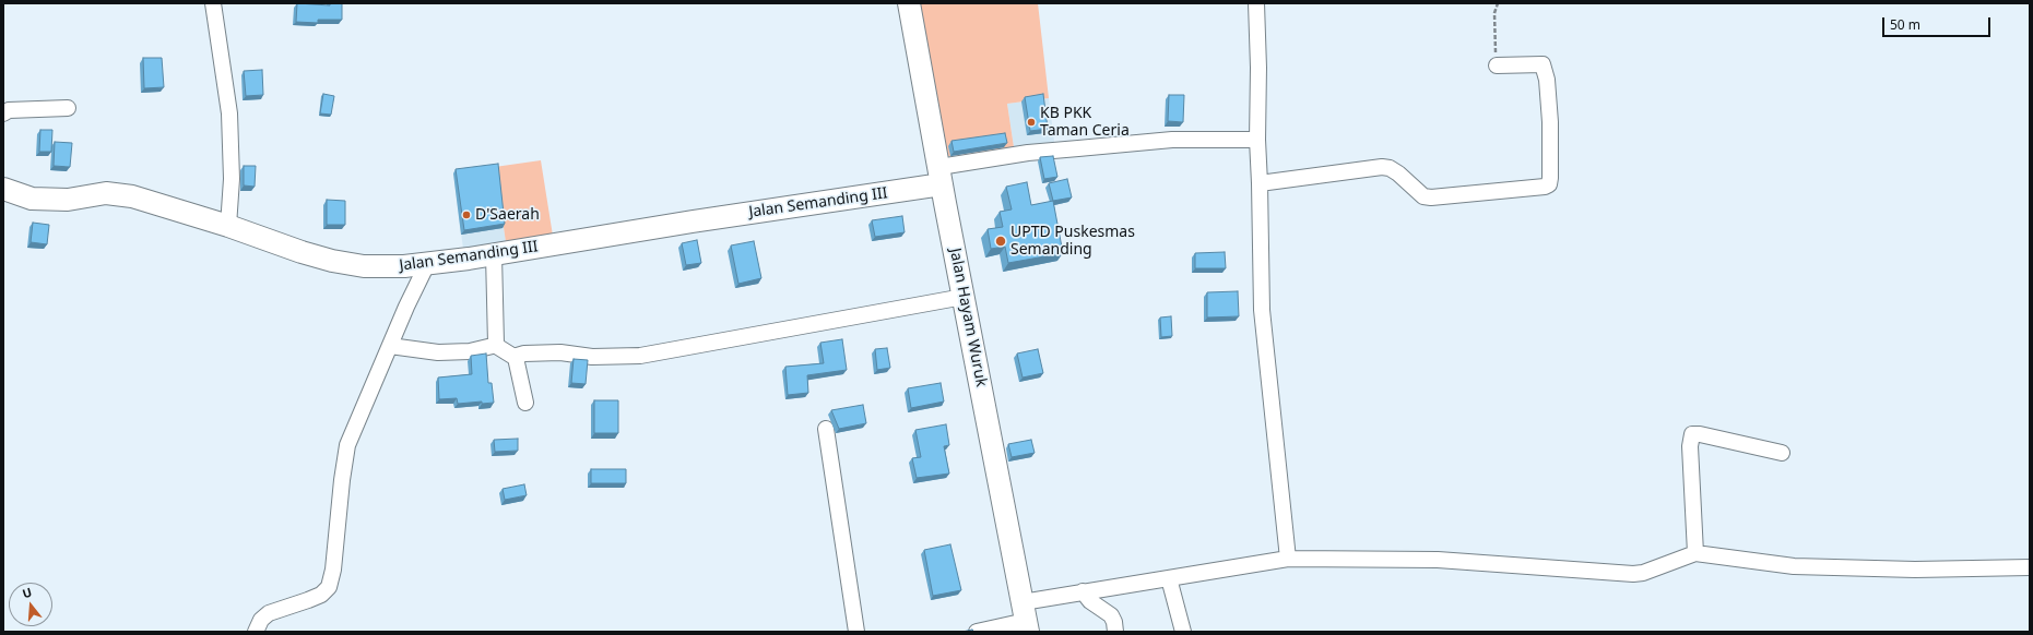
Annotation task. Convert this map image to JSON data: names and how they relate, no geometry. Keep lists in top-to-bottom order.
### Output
{
  "streets": {
    "street": ["Jalan Semanding III", "Jalan Hayam Wuruk"]
  },
  "crossings": [
    ["Jalan Semanding III", "Jalan Hayam Wuruk"]
  ],
  "places": ["KB PKK Taman Ceria", "D'Saerah", "UPTD Puskesmas Semanding"],
  "scale_bar": "50 m",
  "north": "top"
}
